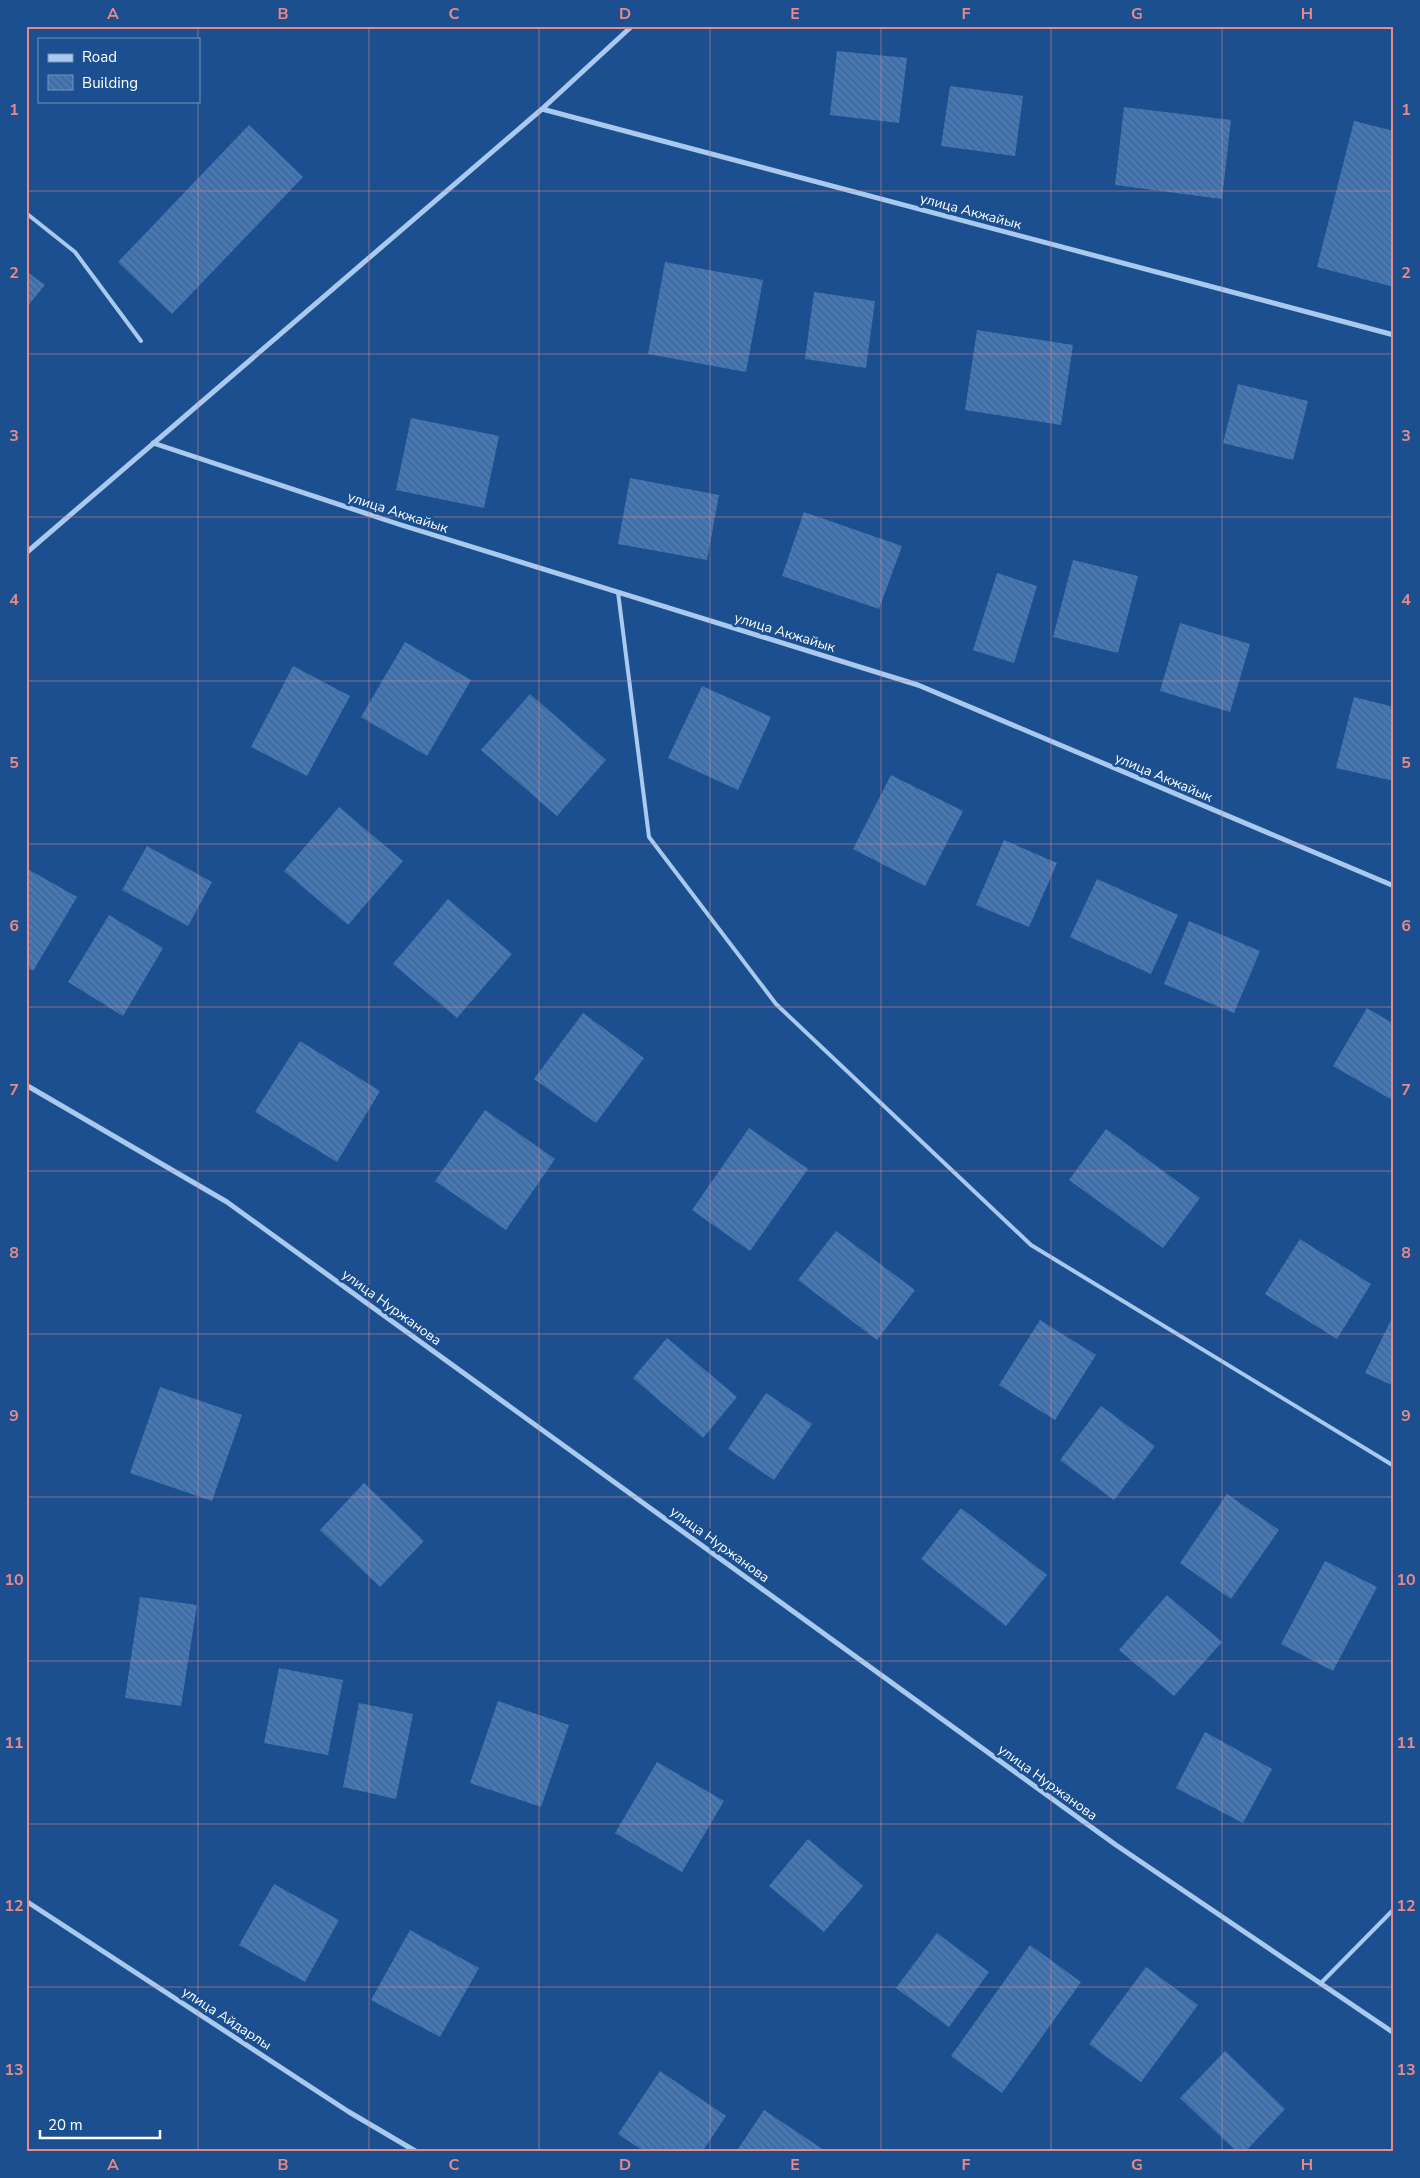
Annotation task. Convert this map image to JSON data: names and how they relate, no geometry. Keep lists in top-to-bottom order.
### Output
{
  "streets": {
    "street": ["улица Акжайык", "улица Нуржанова", "улица Айдарлы"]
  },
  "legend": ["Road", "Building"],
  "scale_bar": "20 m",
  "grid": {
    "columns": [
      "A",
      "B",
      "C",
      "D",
      "E",
      "F",
      "G",
      "H"
    ],
    "rows": [
      "1",
      "2",
      "3",
      "4",
      "5",
      "6",
      "7",
      "8",
      "9",
      "10",
      "11",
      "12",
      "13"
    ]
  }
}
